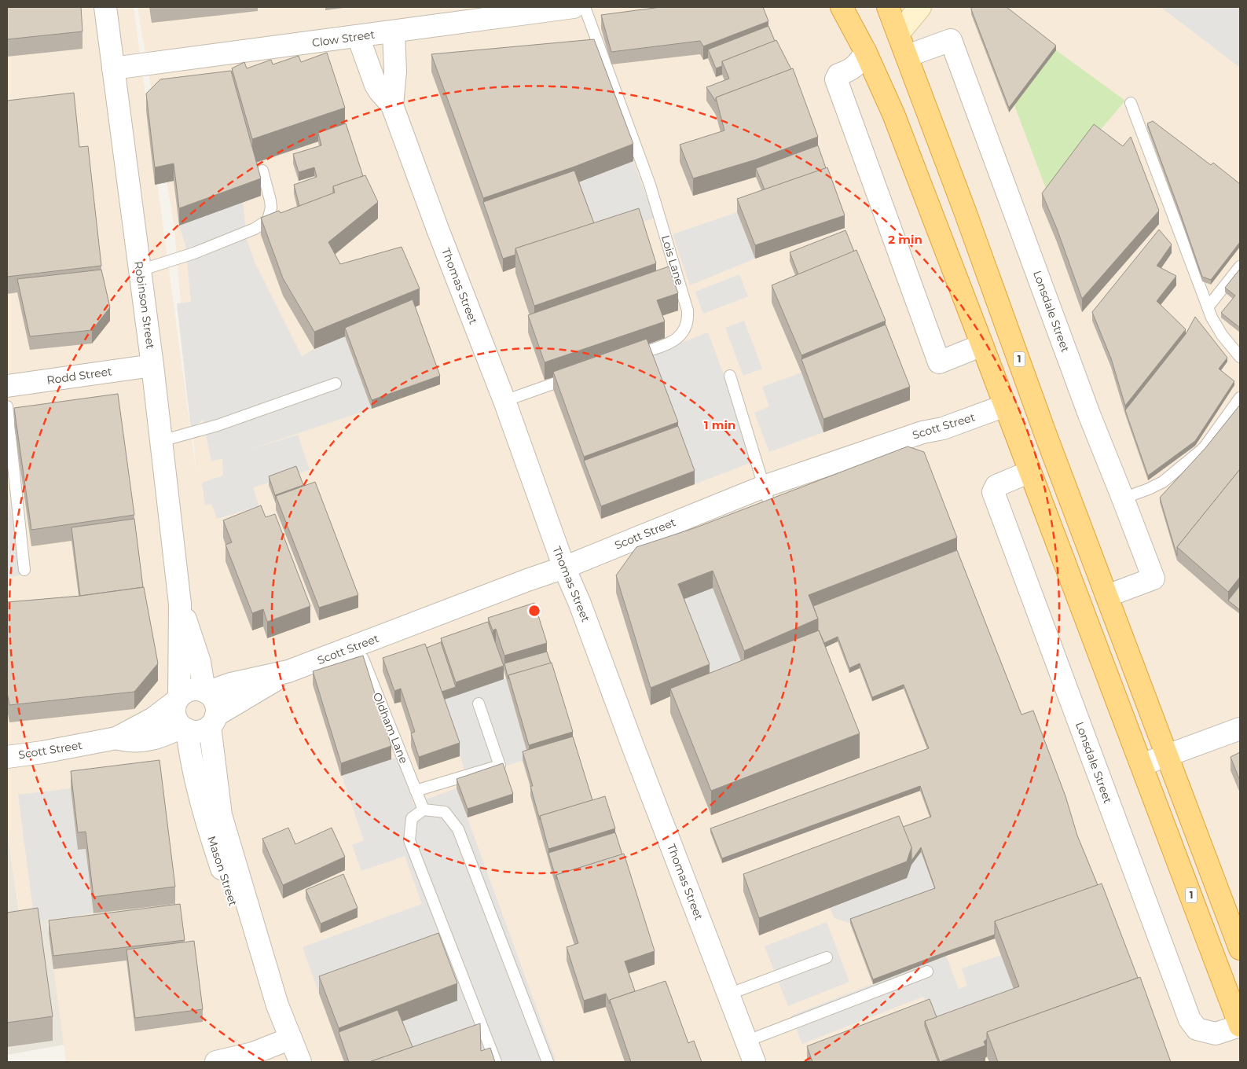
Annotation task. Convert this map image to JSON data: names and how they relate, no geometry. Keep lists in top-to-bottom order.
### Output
{
  "streets": {
    "highway": ["Lonsdale Street", "1"],
    "street": [
      "Clow Street",
      "Thomas Street",
      "Robinson Street",
      "Rodd Street",
      "Scott Street",
      "Mason Street"
    ],
    "lane": ["Lois Lane", "Oldham Lane"]
  },
  "crossings": [
    ["Clow Street", "Thomas Street"],
    ["Clow Street", "Robinson Street"],
    ["Thomas Street", "Scott Street"],
    ["Robinson Street", "Rodd Street"],
    ["Robinson Street", "Scott Street"],
    ["Robinson Street", "Mason Street"],
    ["Lonsdale Street", "1"],
    ["Lonsdale Street", "Scott Street"],
    ["Scott Street", "Oldham Lane"],
    ["Scott Street", "Mason Street"]
  ],
  "rings": ["2 min", "1 min"]
}
